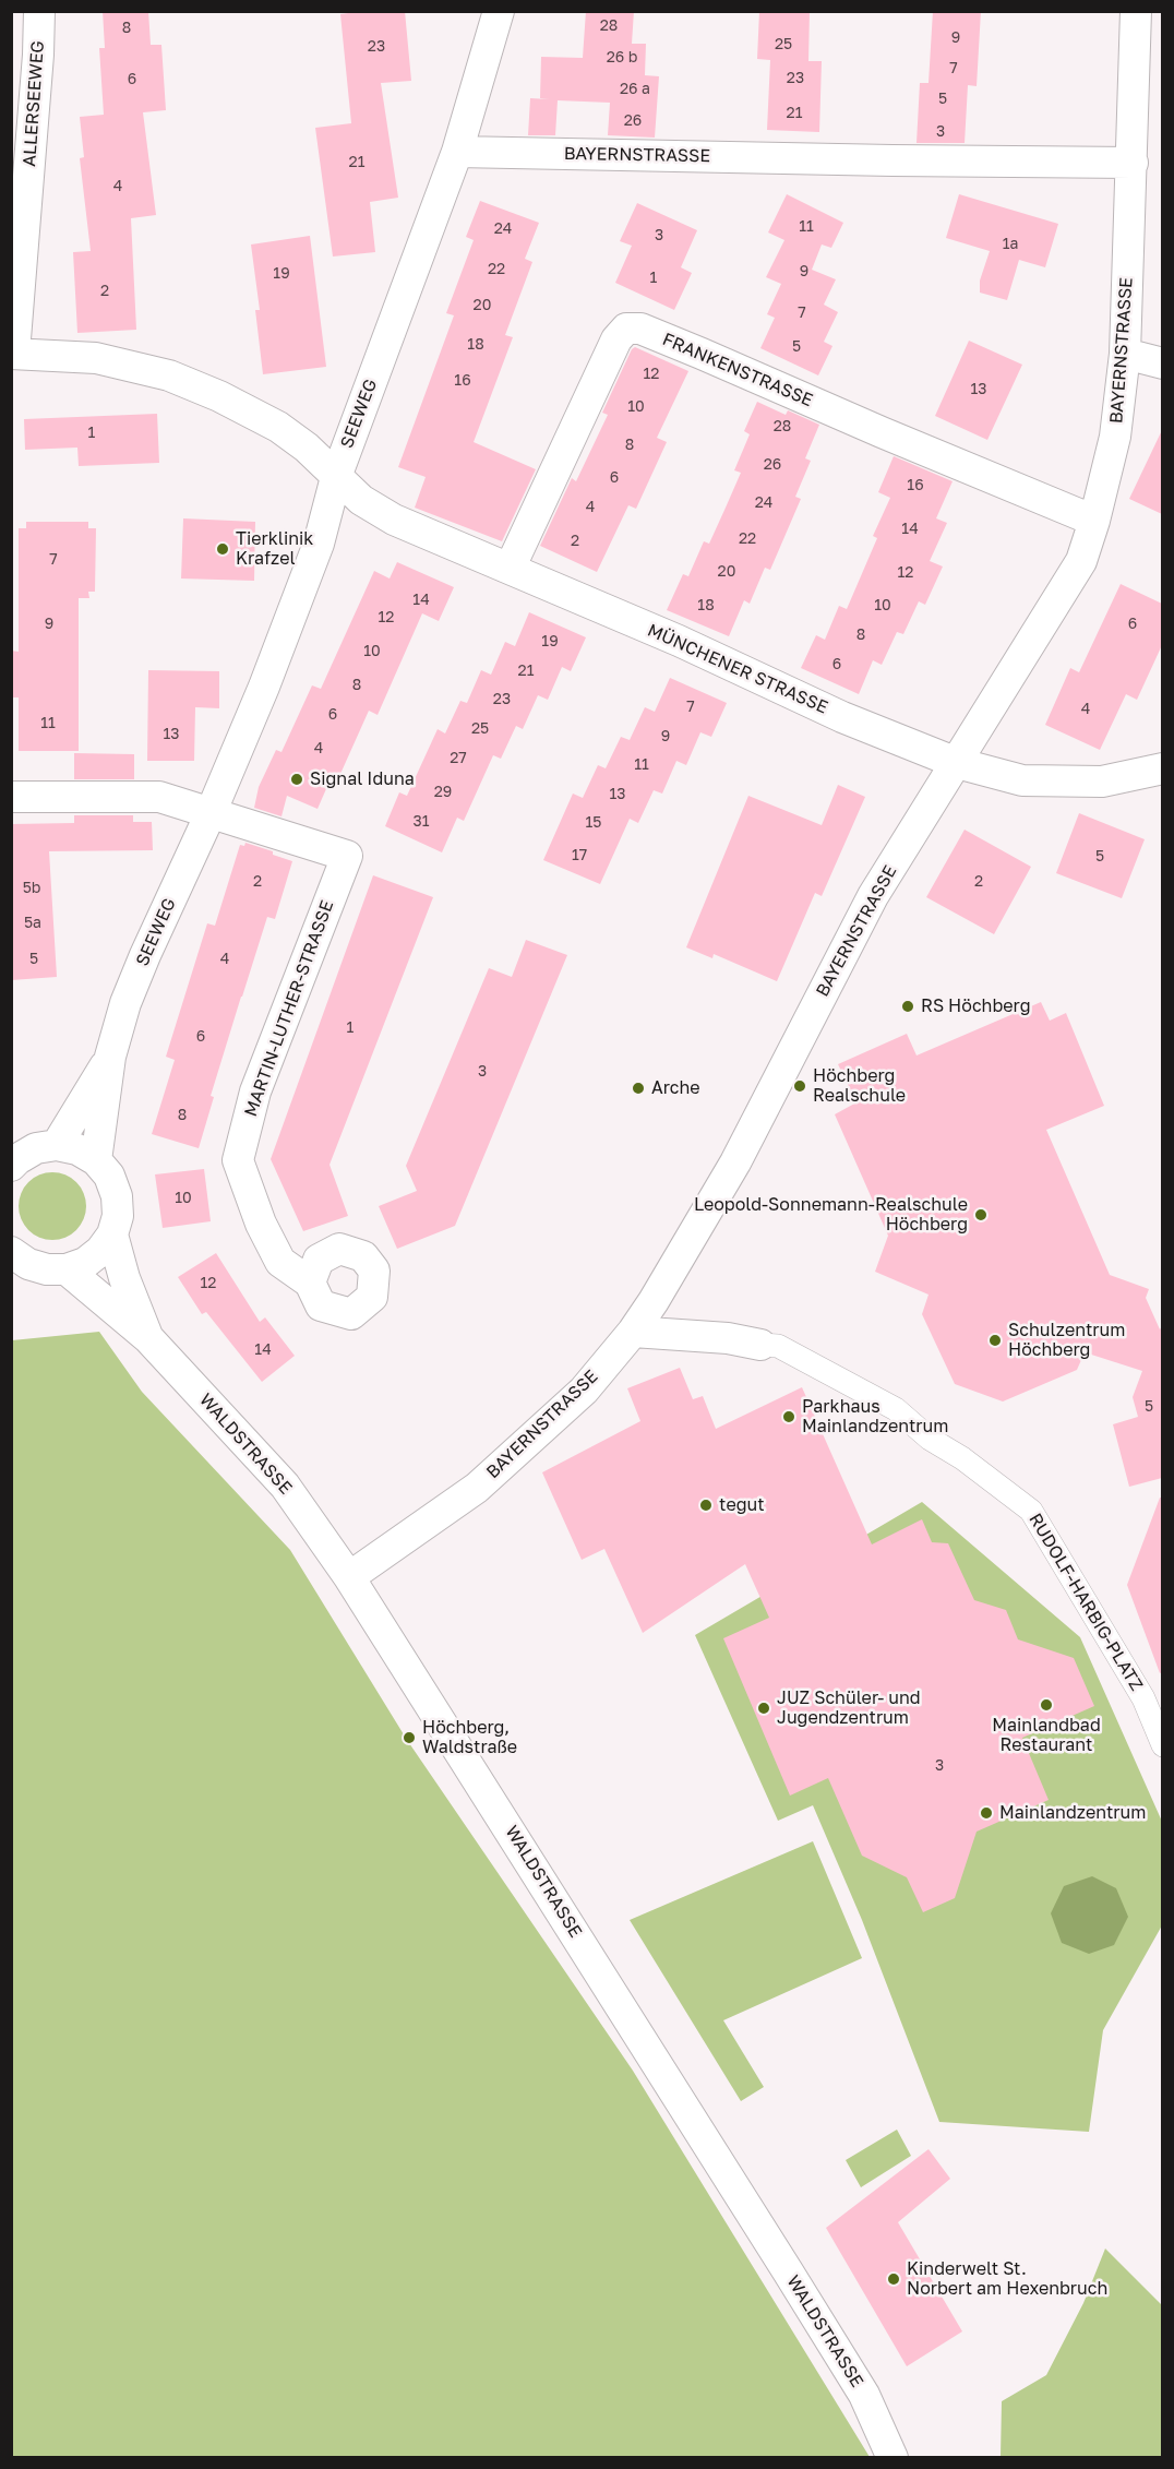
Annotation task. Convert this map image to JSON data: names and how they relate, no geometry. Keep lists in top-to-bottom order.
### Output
{
  "streets": {
    "street": [
      "ALLERSEEWEG",
      "BAYERNSTRASSE",
      "FRANKENSTRASSE",
      "SEEWEG",
      "MÜNCHENER STRASSE",
      "MARTIN-LUTHER-STRASSE",
      "WALDSTRASSE",
      "RUDOLF-HARBIG-PLATZ"
    ]
  },
  "crossings": [
    ["ALLERSEEWEG", "MÜNCHENER STRASSE"],
    ["BAYERNSTRASSE", "FRANKENSTRASSE"],
    ["BAYERNSTRASSE", "SEEWEG"],
    ["BAYERNSTRASSE", "MÜNCHENER STRASSE"],
    ["BAYERNSTRASSE", "WALDSTRASSE"],
    ["BAYERNSTRASSE", "RUDOLF-HARBIG-PLATZ"],
    ["FRANKENSTRASSE", "MÜNCHENER STRASSE"],
    ["SEEWEG", "MÜNCHENER STRASSE"],
    ["SEEWEG", "MARTIN-LUTHER-STRASSE"]
  ],
  "places": [
    "Tierklinik Krafzel",
    "Signal Iduna",
    "RS Höchberg",
    "Höchberg Realschule",
    "Arche",
    "Leopold-Sonnemann-Realschule Höchberg",
    "Schulzentrum Höchberg",
    "Parkhaus Mainlandzentrum",
    "tegut",
    "Mainlandbad Restaurant",
    "JUZ Schüler- und Jugendzentrum",
    "Höchberg, Waldstraße",
    "Mainlandzentrum",
    "Kinderwelt St. Norbert am Hexenbruch"
  ],
  "house_numbers": [
    "28",
    "8",
    "9",
    "25",
    "23",
    "26 b",
    "7",
    "23",
    "6",
    "26 a",
    "5",
    "21",
    "26",
    "3",
    "21",
    "4",
    "11",
    "24",
    "3",
    "1a",
    "22",
    "9",
    "19",
    "1",
    "2",
    "20",
    "7",
    "18",
    "5",
    "12",
    "16",
    "13",
    "10",
    "28",
    "1",
    "8",
    "26",
    "6",
    "16",
    "24",
    "4",
    "14",
    "22",
    "2",
    "7",
    "20",
    "12",
    "14",
    "18",
    "10",
    "12",
    "9",
    "6",
    "8",
    "19",
    "10",
    "6",
    "21",
    "8",
    "23",
    "7",
    "4",
    "6",
    "11",
    "25",
    "13",
    "9",
    "4",
    "27",
    "11",
    "29",
    "13",
    "31",
    "15",
    "17",
    "5",
    "2",
    "2",
    "5b",
    "5a",
    "5",
    "4",
    "1",
    "6",
    "3",
    "8",
    "10",
    "12",
    "14",
    "5",
    "3"
  ]
}
